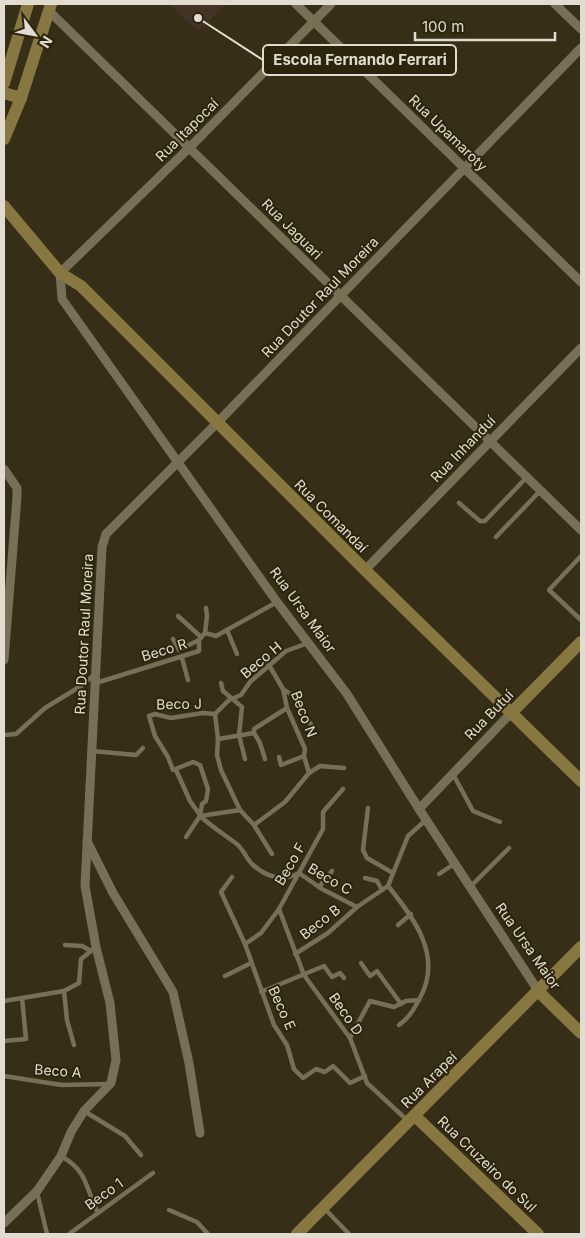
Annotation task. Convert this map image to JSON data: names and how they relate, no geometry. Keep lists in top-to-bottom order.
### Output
{
  "streets": {
    "street": [
      "Rua Itapocaí",
      "Rua Upamaroty",
      "Rua Jaguari",
      "Rua Doutor Raul Moreira",
      "Rua Inhanduí",
      "Rua Comandaí",
      "Rua Ursa Maior",
      "Rua Butuí",
      "Rua Arapeí",
      "Rua Cruzeiro do Sul"
    ],
    "lane": [
      "Beco R",
      "Beco H",
      "Beco J",
      "Beco N",
      "Beco F",
      "Beco C",
      "Beco B",
      "Beco E",
      "Beco D",
      "Beco A",
      "Beco 1"
    ]
  },
  "crossings": [
    ["Rua Itapocaí", "Rua Upamaroty"],
    ["Rua Itapocaí", "Rua Jaguari"],
    ["Rua Itapocaí", "Rua Comandaí"],
    ["Rua Itapocaí", "Rua Ursa Maior"],
    ["Rua Upamaroty", "Rua Doutor Raul Moreira"],
    ["Rua Jaguari", "Rua Doutor Raul Moreira"],
    ["Rua Jaguari", "Rua Inhanduí"],
    ["Rua Doutor Raul Moreira", "Rua Comandaí"],
    ["Rua Doutor Raul Moreira", "Rua Ursa Maior"],
    ["Rua Doutor Raul Moreira", "Beco R"],
    ["Rua Doutor Raul Moreira", "Beco A"],
    ["Rua Inhanduí", "Rua Comandaí"],
    ["Rua Comandaí", "Rua Ursa Maior"],
    ["Rua Comandaí", "Rua Butuí"],
    ["Rua Ursa Maior", "Beco H"],
    ["Rua Ursa Maior", "Rua Butuí"],
    ["Rua Ursa Maior", "Rua Arapeí"],
    ["Beco H", "Beco J"],
    ["Beco H", "Beco N"],
    ["Beco J", "Beco C"],
    ["Beco F", "Beco C"],
    ["Beco F", "Beco E"],
    ["Beco F", "Beco D"],
    ["Beco C", "Beco B"],
    ["Beco B", "Beco D"],
    ["Beco E", "Beco D"],
    ["Beco D", "Rua Arapeí"],
    ["Beco D", "Rua Cruzeiro do Sul"],
    ["Rua Arapeí", "Rua Cruzeiro do Sul"]
  ],
  "places": ["Escola Fernando Ferrari"],
  "scale_bar": "100 m",
  "north": "bottom right"
}
